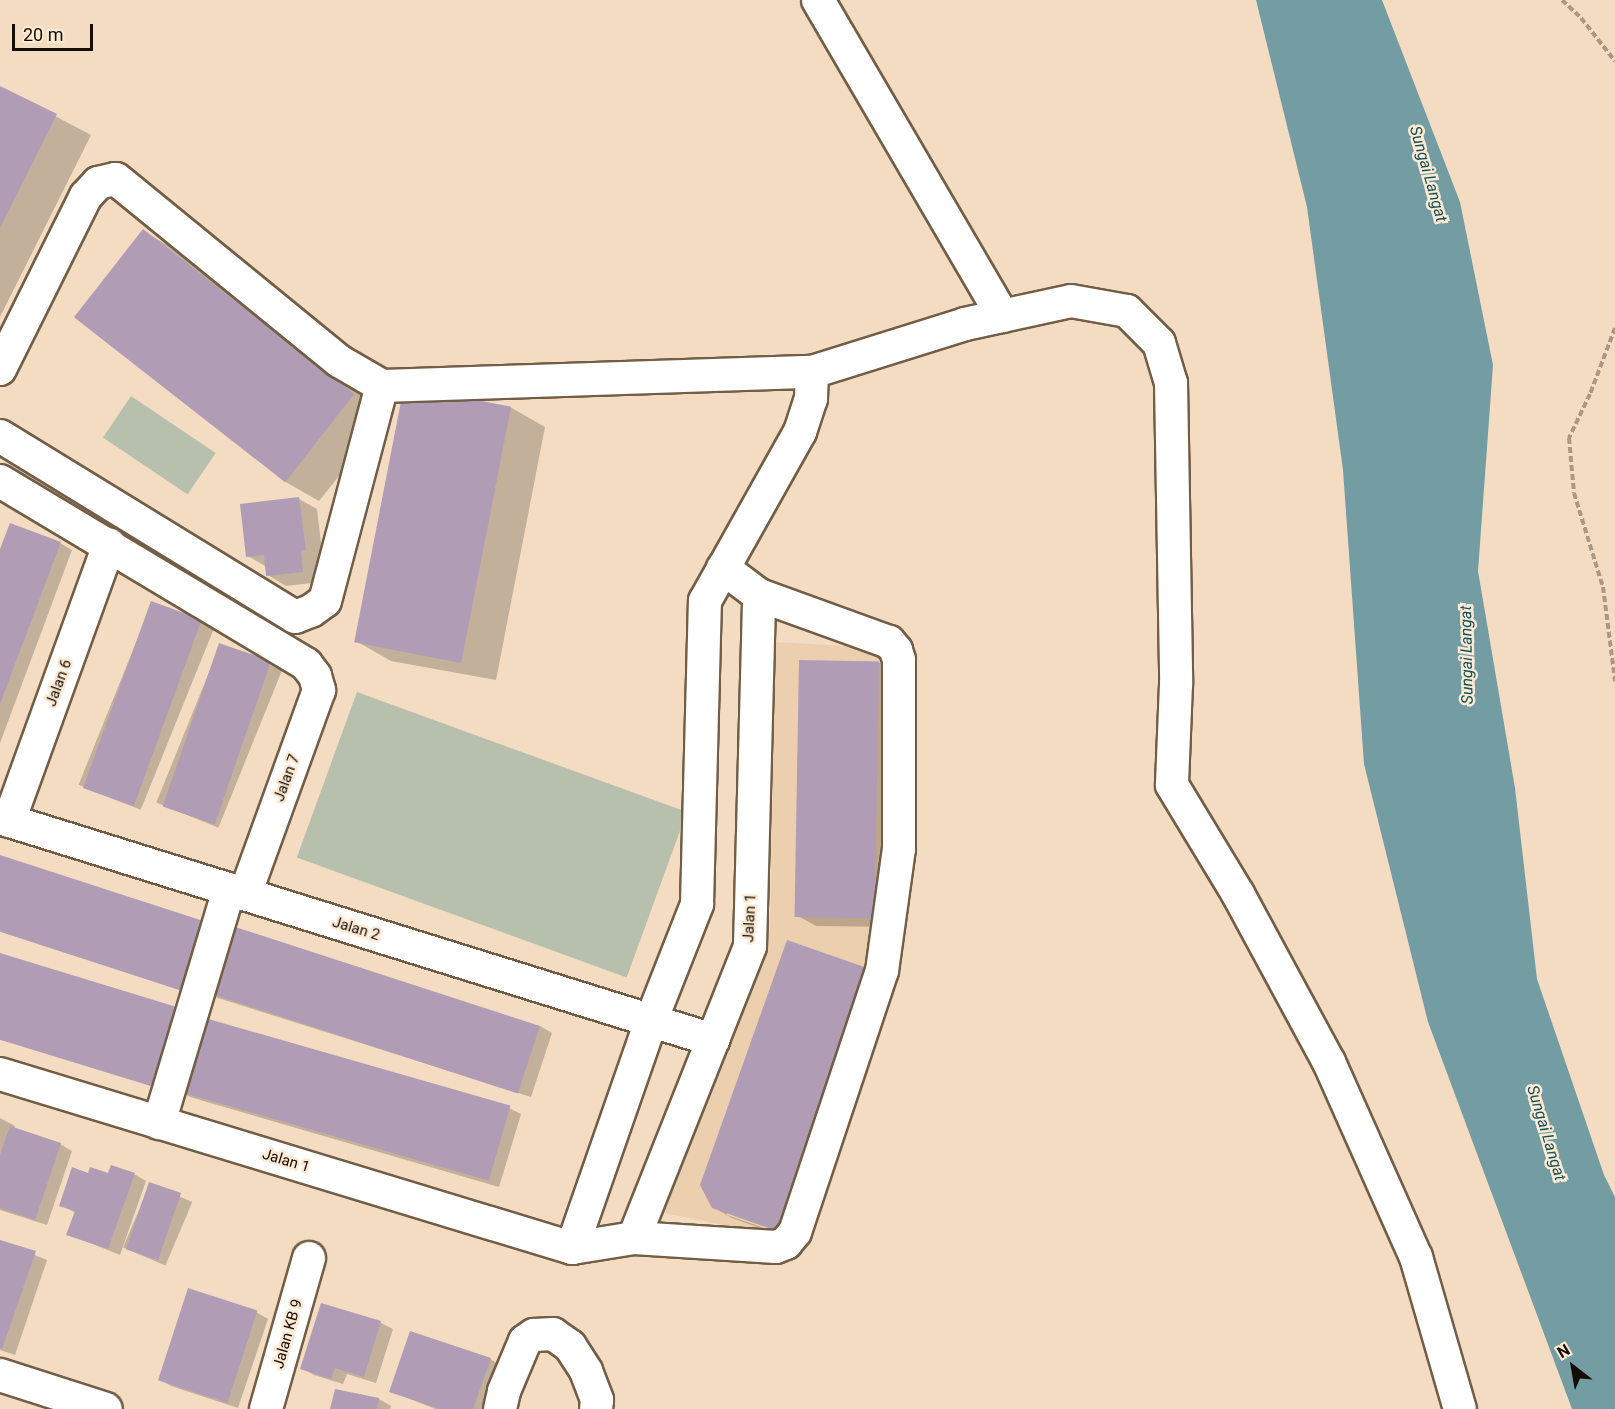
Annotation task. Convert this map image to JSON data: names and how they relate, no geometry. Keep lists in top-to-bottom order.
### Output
{
  "streets": {
    "street": [
      "Jalan 6",
      "Jalan 7",
      "Jalan 1",
      "Jalan 2",
      "Jalan KB 9"
    ]
  },
  "crossings": [
    ["Jalan 6", "Jalan 7"],
    ["Jalan 6", "Jalan 2"],
    ["Jalan 7", "Jalan 1"],
    ["Jalan 7", "Jalan 2"],
    ["Jalan 1", "Jalan 2"]
  ],
  "water": ["Sungai Langat"],
  "scale_bar": "20 m",
  "north": "top left"
}
